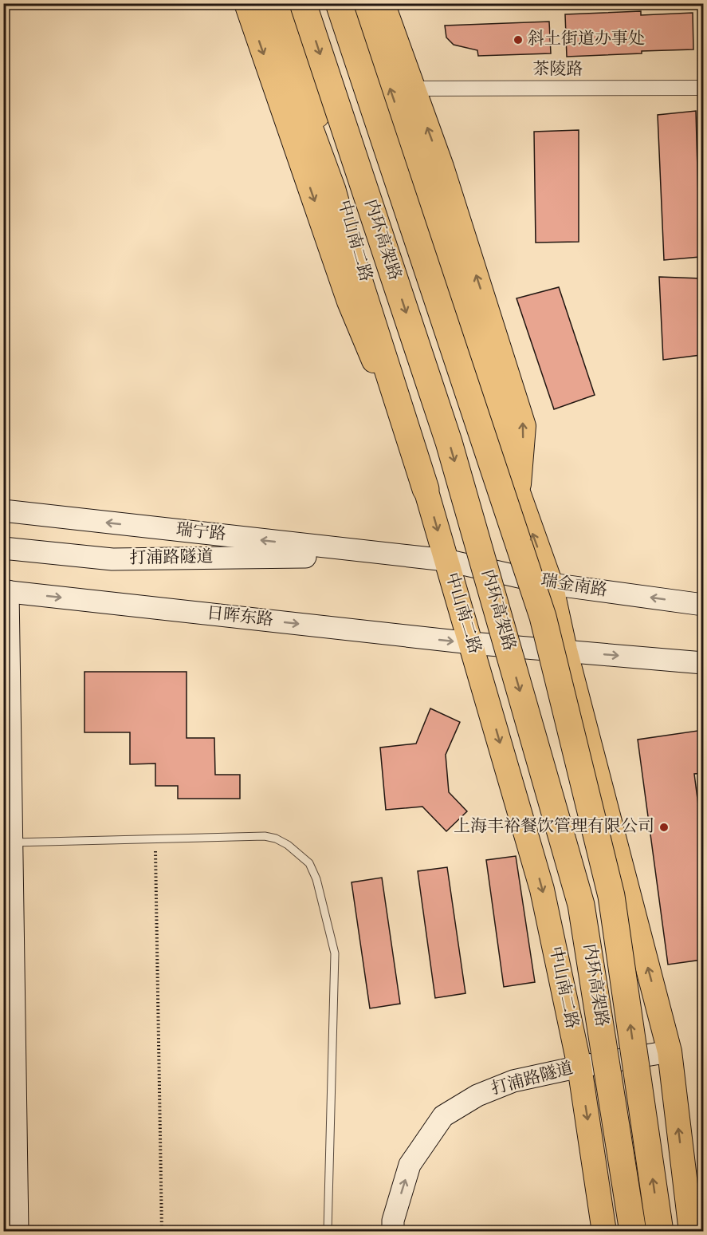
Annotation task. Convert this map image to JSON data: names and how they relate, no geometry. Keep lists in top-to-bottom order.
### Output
{
  "streets": {
    "highway": ["内环高架路"],
    "main road": [
      "中山南二路",
      "瑞宁路",
      "打浦路隧道",
      "瑞金南路",
      "日晖东路"
    ],
    "street": ["茶陵路"]
  },
  "crossings": [
    ["中山南二路", "打浦路隧道"],
    ["中山南二路", "瑞金南路"],
    ["中山南二路", "日晖东路"],
    ["瑞宁路", "打浦路隧道"]
  ],
  "one_way": ["瑞宁路", "日晖东路"],
  "places": ["斜土街道办事处", "上海丰裕餐饮管理有限公司"]
}
